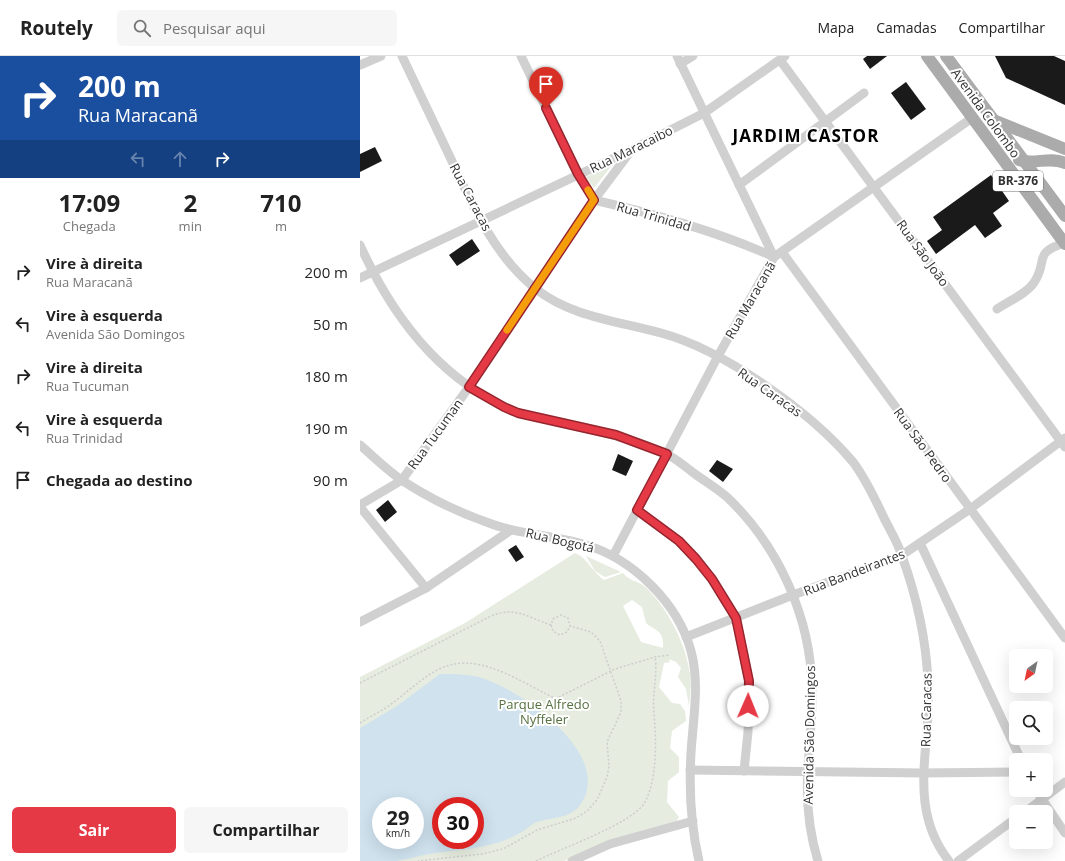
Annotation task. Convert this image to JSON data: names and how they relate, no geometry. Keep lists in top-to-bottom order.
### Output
{
  "streets": {
    "main road": ["Avenida Colombo", "BR-376"],
    "street": [
      "Rua Maracaibo",
      "Rua Caracas",
      "Rua Trinidad",
      "Rua São João",
      "Rua Maracanã",
      "Rua Tucuman",
      "Rua São Pedro",
      "Rua Bogotá",
      "Rua Bandeirantes",
      "Avenida São Domingos"
    ]
  },
  "crossings": [
    ["Avenida Colombo", "Rua Maracanã"],
    ["Rua Maracaibo", "Rua Caracas"],
    ["Rua Maracaibo", "Rua São João"],
    ["Rua Maracaibo", "Rua Tucuman"],
    ["Rua Maracaibo", "Rua São Pedro"],
    ["Rua Maracaibo", "Avenida São Domingos"],
    ["Rua Caracas", "Rua Maracanã"],
    ["Rua Caracas", "Rua Tucuman"],
    ["Rua Caracas", "Rua Bandeirantes"],
    ["Rua Trinidad", "Rua Maracanã"],
    ["Rua Trinidad", "Rua Tucuman"],
    ["Rua Trinidad", "Rua São Pedro"],
    ["Rua São João", "Rua Maracanã"],
    ["Rua São João", "Rua Bandeirantes"],
    ["Rua Maracanã", "Rua São Pedro"],
    ["Rua Maracanã", "Rua Bogotá"],
    ["Rua Maracanã", "Avenida São Domingos"],
    ["Rua Tucuman", "Rua Bogotá"],
    ["Rua Tucuman", "Avenida São Domingos"],
    ["Rua São Pedro", "Rua Bandeirantes"],
    ["Rua Bogotá", "Rua Bandeirantes"],
    ["Rua Bandeirantes", "Avenida São Domingos"]
  ],
  "districts": ["JARDIM CASTOR"],
  "parks": ["Parque Alfredo Nyffeler"],
  "north": "bottom left",
  "page": {
    "header": "Routely",
    "search": "Pesquisar aqui",
    "nav": ["Mapa", "Camadas", "Compartilhar"],
    "turn": ["200 m", "Rua Maracanã"],
    "eta": [
      "17:09",
      "Chegada",
      "2",
      "min",
      "710",
      "m"
    ],
    "list": [
      {
        "name": "Vire à direita",
        "note": "Rua Maracanã",
        "value": "200 m"
      },
      {
        "name": "Vire à esquerda",
        "note": "Avenida São Domingos",
        "value": "50 m"
      },
      {
        "name": "Vire à direita",
        "note": "Rua Tucuman",
        "value": "180 m"
      },
      {
        "name": "Vire à esquerda",
        "note": "Rua Trinidad",
        "value": "190 m"
      },
      {
        "name": "Chegada ao destino",
        "value": "90 m"
      }
    ],
    "map_buttons": ["+", "−"],
    "speed": "29 km/h",
    "limit": "30",
    "buttons": ["Sair", "Compartilhar"]
  }
}
